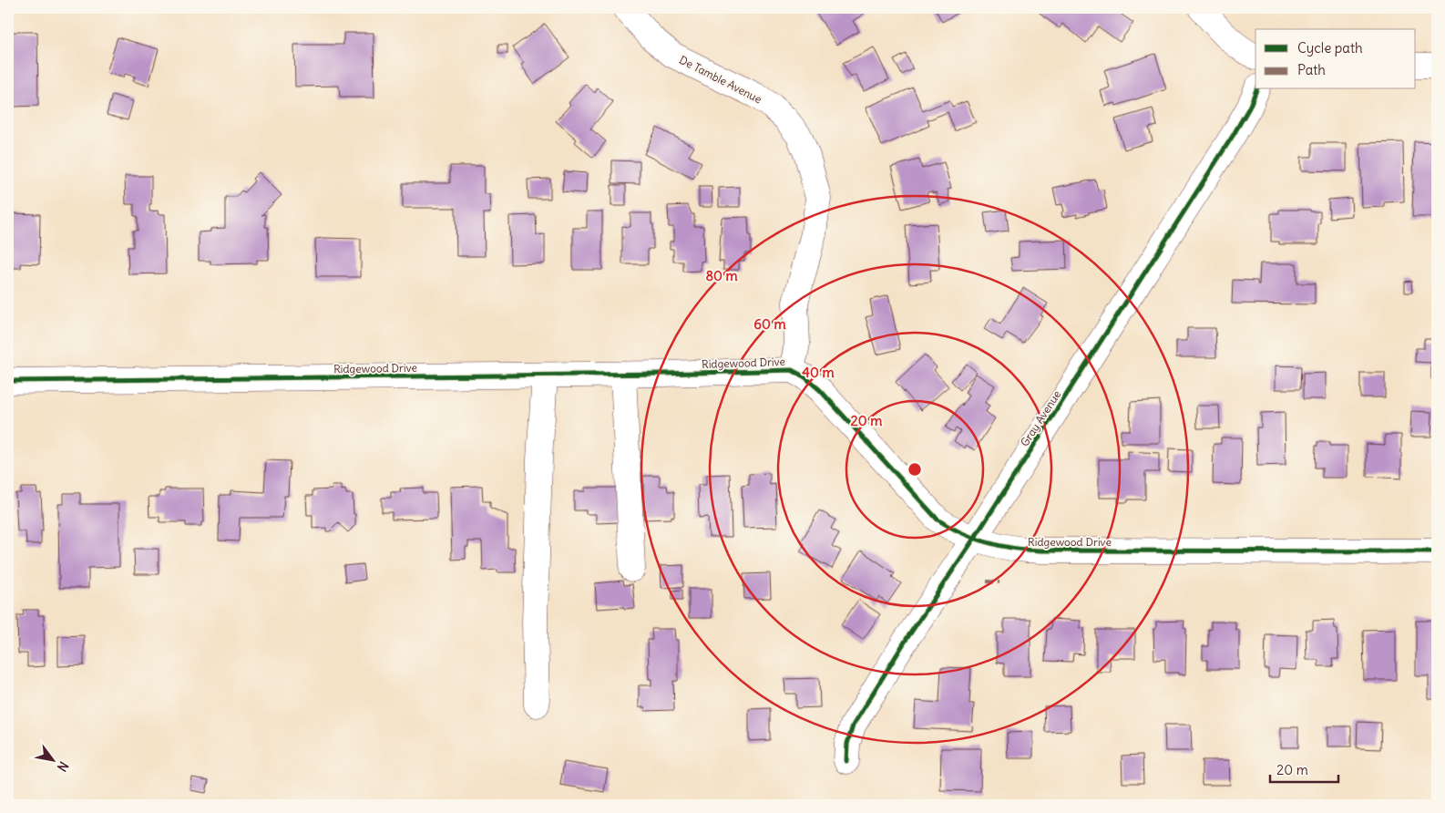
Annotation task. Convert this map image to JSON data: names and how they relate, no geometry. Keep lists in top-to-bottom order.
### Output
{
  "streets": {
    "street": ["De Tamble Avenue", "Ridgewood Drive", "Gray Avenue"]
  },
  "crossings": [
    ["De Tamble Avenue", "Ridgewood Drive"],
    ["Ridgewood Drive", "Gray Avenue"]
  ],
  "legend": ["Cycle path", "Path"],
  "scale_bar": "20 m",
  "north": "bottom right",
  "rings": [
    "80 m",
    "60 m",
    "40 m",
    "20 m"
  ]
}
